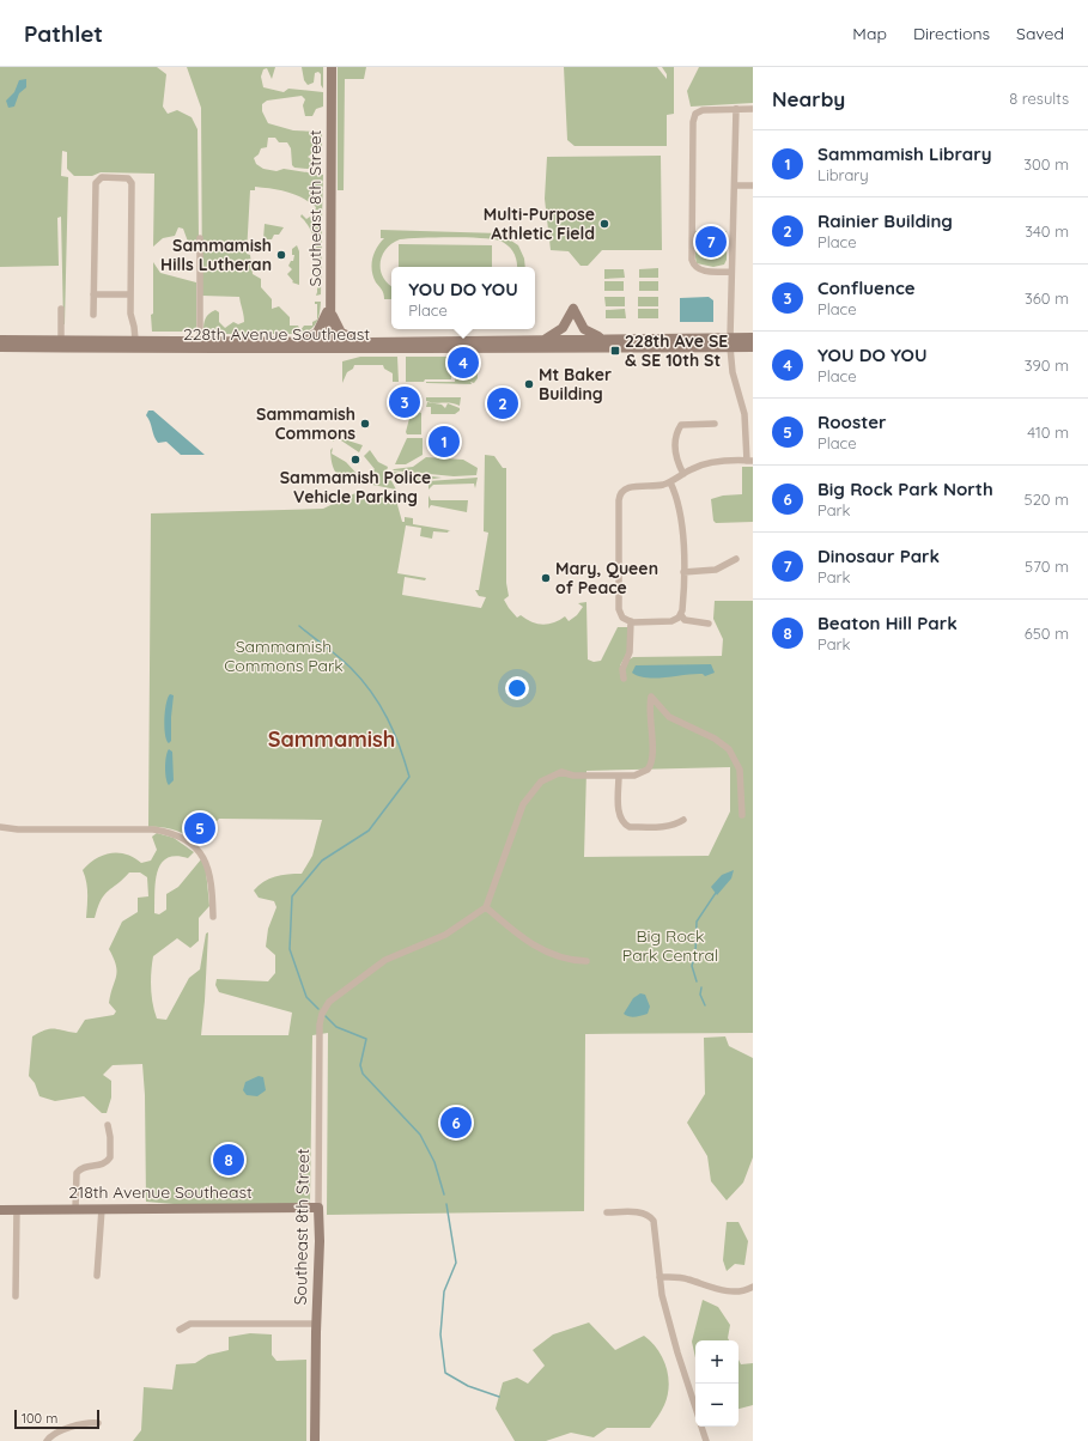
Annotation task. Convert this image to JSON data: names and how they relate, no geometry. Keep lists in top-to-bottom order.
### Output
{
  "streets": {
    "main road": ["Southeast 8th Street", "228th Avenue Southeast", "218th Avenue Southeast"]
  },
  "crossings": [
    ["Southeast 8th Street", "228th Avenue Southeast"],
    ["Southeast 8th Street", "218th Avenue Southeast"]
  ],
  "districts": ["Sammamish"],
  "parks": ["Sammamish Commons Park", "Big Rock Park Central"],
  "places": {
    "other": [
      "Multi-Purpose Athletic Field",
      "Sammamish Hills Lutheran",
      "Mt Baker Building",
      "Sammamish Commons",
      "Sammamish Police Vehicle Parking",
      "Mary, Queen of Peace"
    ],
    "transit": ["228th Ave SE & SE 10th St"]
  },
  "scale_bar": "100 m",
  "page": {
    "header": "Pathlet",
    "nav": ["Map", "Directions", "Saved"],
    "heading": ["Nearby", "8 results"],
    "list": [
      {
        "mark": "1",
        "name": "Sammamish Library",
        "note": "Library",
        "value": "300 m"
      },
      {
        "mark": "2",
        "name": "Rainier Building",
        "note": "Place",
        "value": "340 m"
      },
      {
        "mark": "3",
        "name": "Confluence",
        "note": "Place",
        "value": "360 m"
      },
      {
        "mark": "4",
        "name": "YOU DO YOU",
        "note": "Place",
        "value": "390 m"
      },
      {
        "mark": "5",
        "name": "Rooster",
        "note": "Place",
        "value": "410 m"
      },
      {
        "mark": "6",
        "name": "Big Rock Park North",
        "note": "Park",
        "value": "520 m"
      },
      {
        "mark": "7",
        "name": "Dinosaur Park",
        "note": "Park",
        "value": "570 m"
      },
      {
        "mark": "8",
        "name": "Beaton Hill Park",
        "note": "Park",
        "value": "650 m"
      }
    ],
    "pins": [
      "7",
      "4",
      "3",
      "2",
      "1",
      "5",
      "6",
      "8"
    ],
    "popup": ["YOU DO YOU", "Place"],
    "map_buttons": ["+", "−"],
    "scale": "100 m"
  }
}
